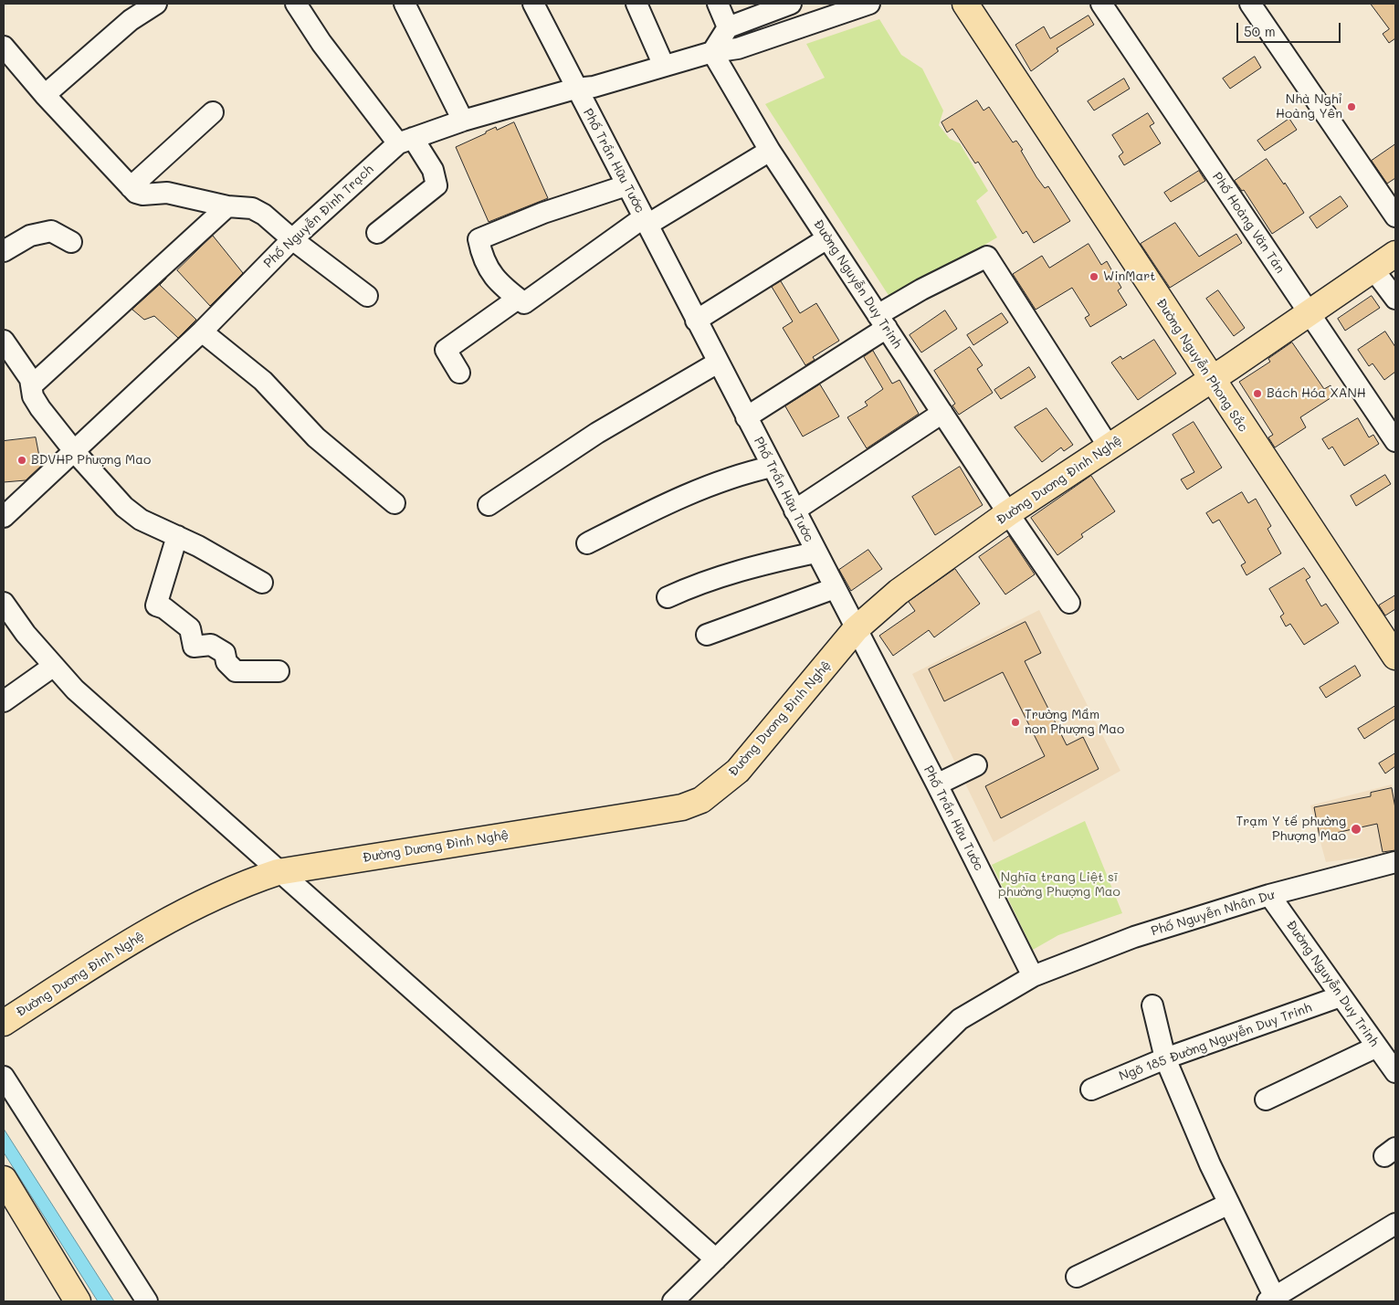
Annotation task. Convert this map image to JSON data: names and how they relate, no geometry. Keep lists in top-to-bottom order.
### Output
{
  "streets": {
    "main road": ["Đường Nguyễn Phong Sắc", "Đường Dương Đình Nghệ"],
    "street": [
      "Phố Trần Hữu Tước",
      "Phố Nguyễn Đình Trạch",
      "Phố Hoàng Văn Tán",
      "Đường Nguyễn Duy Trinh",
      "Phố Nguyễn Nhân Dư",
      "Ngõ 185 Đường Nguyễn Duy Trinh"
    ]
  },
  "crossings": [
    ["Phố Trần Hữu Tước", "Phố Nguyễn Đình Trạch"],
    ["Phố Trần Hữu Tước", "Đường Dương Đình Nghệ"],
    ["Phố Trần Hữu Tước", "Phố Nguyễn Nhân Dư"],
    ["Phố Nguyễn Đình Trạch", "Đường Nguyễn Duy Trinh"],
    ["Phố Hoàng Văn Tán", "Đường Dương Đình Nghệ"],
    ["Đường Nguyễn Duy Trinh", "Đường Dương Đình Nghệ"],
    ["Đường Nguyễn Duy Trinh", "Phố Nguyễn Nhân Dư"],
    ["Đường Nguyễn Duy Trinh", "Ngõ 185 Đường Nguyễn Duy Trinh"],
    ["Đường Nguyễn Phong Sắc", "Đường Dương Đình Nghệ"]
  ],
  "parks": ["Nghĩa trang Liệt sĩ phường Phượng Mao"],
  "places": [
    "Nhà Nghỉ Hoàng Yên",
    "WinMart",
    "Bách Hóa XANH",
    "BDVHP Phượng Mao",
    "Trường Mầm non Phượng Mao",
    "Trạm Y tế phường Phượng Mao"
  ],
  "scale_bar": "50 m"
}
